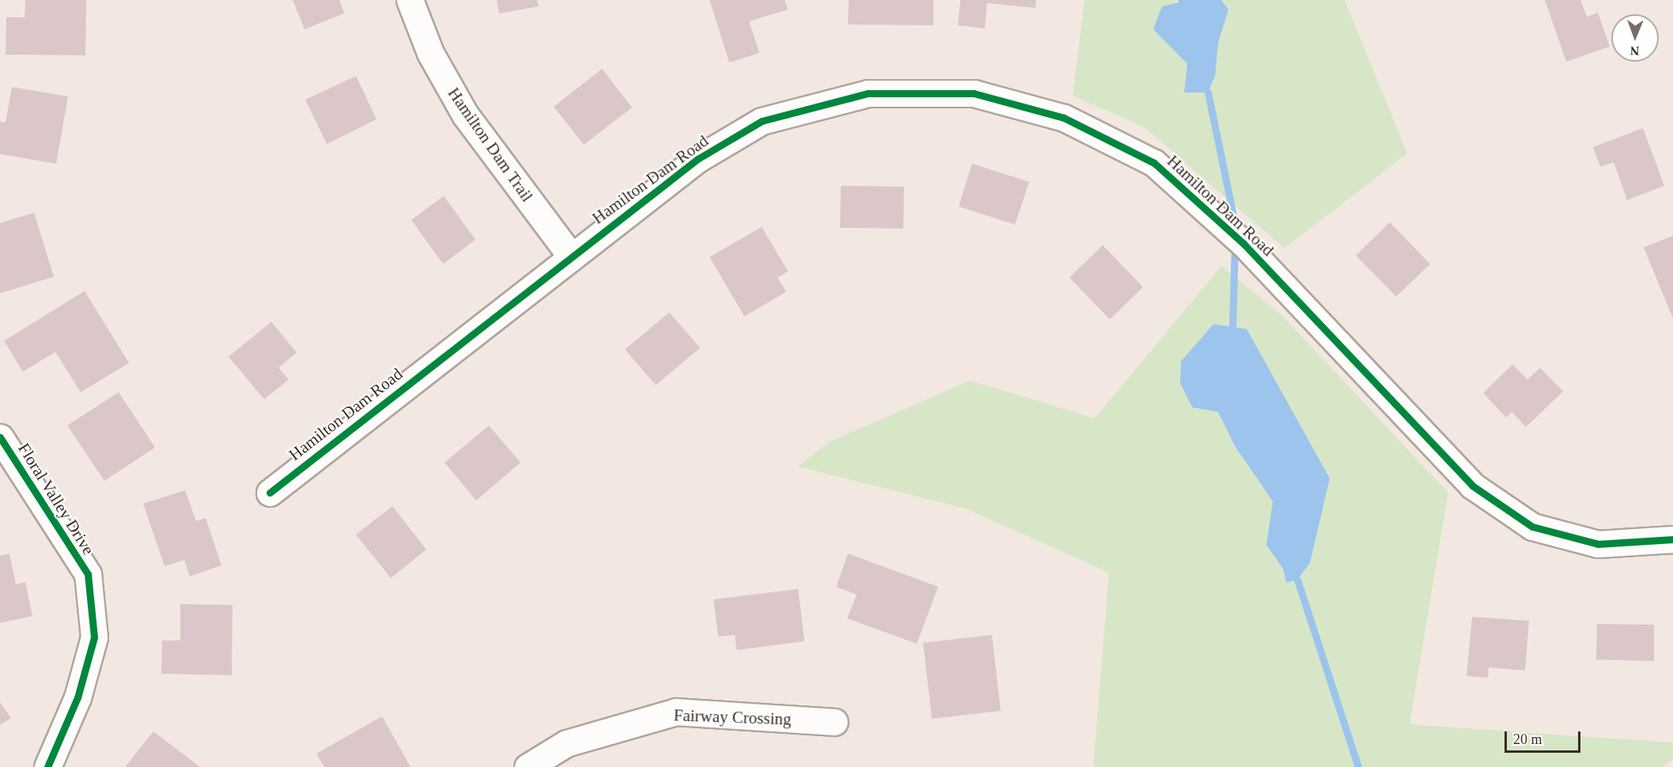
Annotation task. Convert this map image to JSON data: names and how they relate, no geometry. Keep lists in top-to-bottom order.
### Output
{
  "streets": {
    "street": [
      "Hamilton Dam Trail",
      "Hamilton Dam Road",
      "Floral Valley Drive",
      "Fairway Crossing"
    ]
  },
  "crossings": [
    ["Hamilton Dam Trail", "Hamilton Dam Road"]
  ],
  "scale_bar": "20 m",
  "north": "bottom"
}
